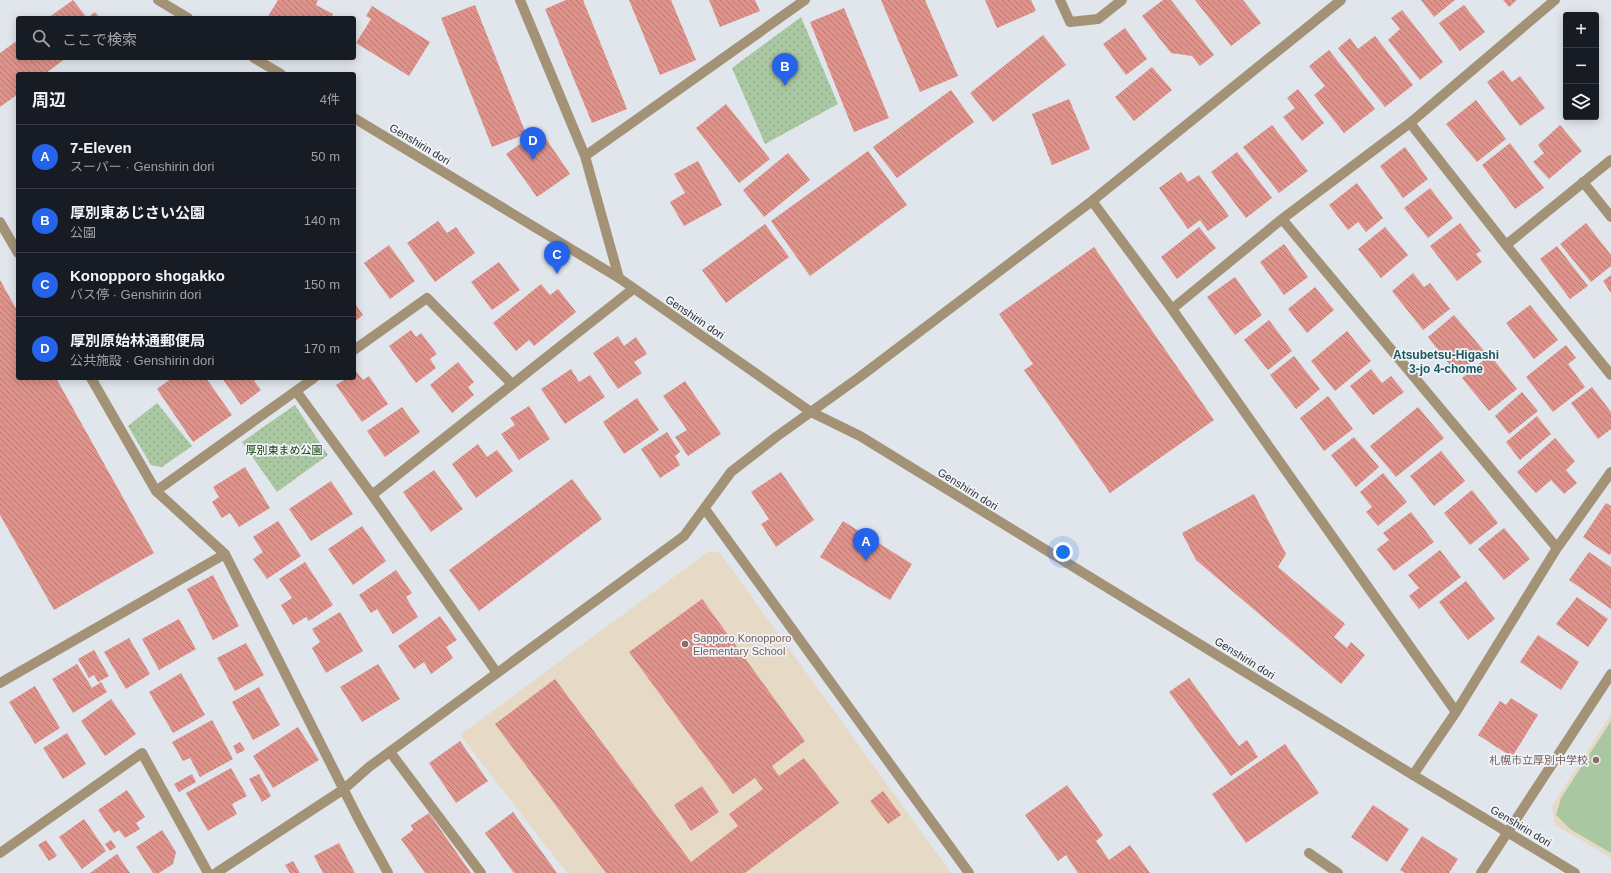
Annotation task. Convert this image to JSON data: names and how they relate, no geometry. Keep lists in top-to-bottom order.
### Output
{
  "streets": {
    "street": ["Genshirin dori"]
  },
  "districts": ["Atsubetsu-Higashi 3-jo 4-chome"],
  "parks": ["厚別東まめ公園"],
  "places": ["Sapporo Konopporo Elementary School", "札幌市立厚別中学校"],
  "page": {
    "map_buttons": ["+", "−"],
    "search": "ここで検索",
    "pins": [
      "B",
      "D",
      "C",
      "A"
    ],
    "heading": ["周辺", "4件"],
    "list": [
      {
        "mark": "A",
        "name": "7-Eleven",
        "note": "スーパー · Genshirin dori",
        "value": "50 m"
      },
      {
        "mark": "B",
        "name": "厚別東あじさい公園",
        "note": "公園",
        "value": "140 m"
      },
      {
        "mark": "C",
        "name": "Konopporo shogakko",
        "note": "バス停 · Genshirin dori",
        "value": "150 m"
      },
      {
        "mark": "D",
        "name": "厚別原始林通郵便局",
        "note": "公共施設 · Genshirin dori",
        "value": "170 m"
      }
    ]
  }
}
